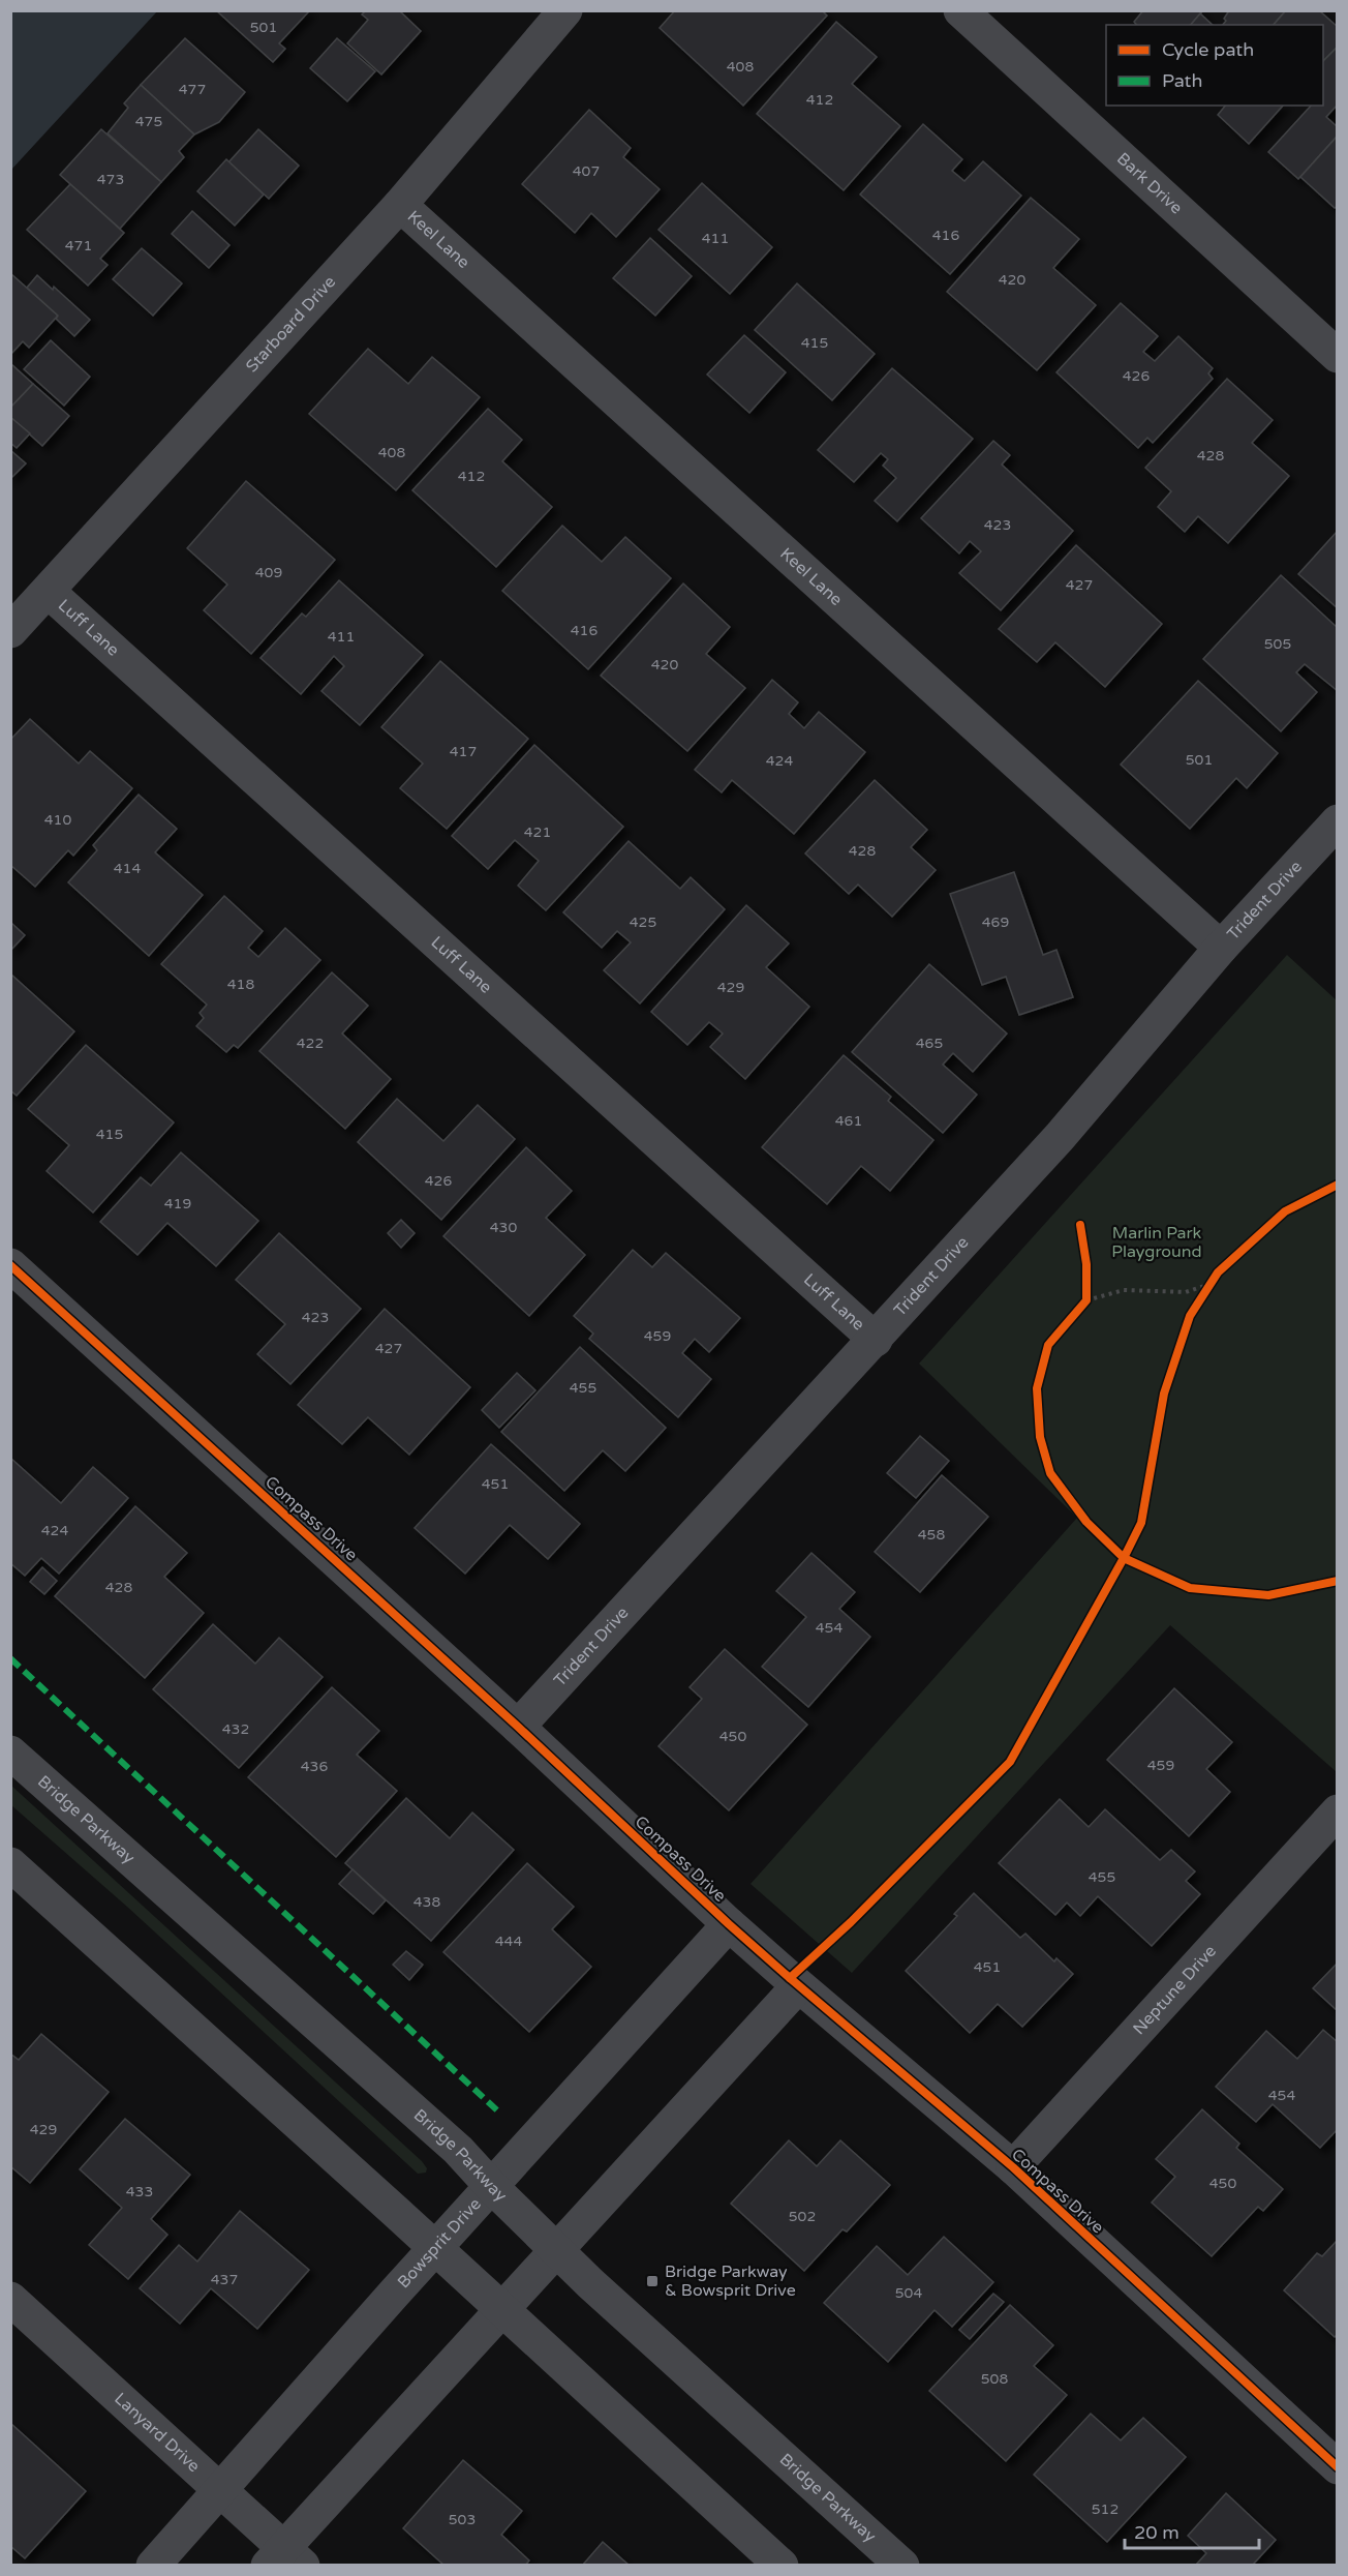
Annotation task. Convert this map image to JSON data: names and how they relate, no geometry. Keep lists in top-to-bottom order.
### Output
{
  "streets": {
    "street": [
      "Bark Drive",
      "Keel Lane",
      "Starboard Drive",
      "Luff Lane",
      "Trident Drive",
      "Compass Drive",
      "Bridge Parkway",
      "Neptune Drive",
      "Bowsprit Drive",
      "Lanyard Drive"
    ]
  },
  "crossings": [
    ["Keel Lane", "Starboard Drive"],
    ["Keel Lane", "Trident Drive"],
    ["Starboard Drive", "Luff Lane"],
    ["Luff Lane", "Trident Drive"],
    ["Trident Drive", "Compass Drive"],
    ["Compass Drive", "Neptune Drive"],
    ["Compass Drive", "Bowsprit Drive"],
    ["Bridge Parkway", "Bowsprit Drive"],
    ["Bowsprit Drive", "Lanyard Drive"]
  ],
  "parks": ["Marlin Park Playground"],
  "places": {
    "transit": ["Bridge Parkway & Bowsprit Drive"]
  },
  "house_numbers": [
    "501",
    "408",
    "477",
    "412",
    "475",
    "407",
    "473",
    "416",
    "411",
    "471",
    "420",
    "415",
    "426",
    "408",
    "428",
    "412",
    "423",
    "409",
    "427",
    "416",
    "411",
    "505",
    "420",
    "417",
    "501",
    "424",
    "410",
    "421",
    "428",
    "414",
    "425",
    "469",
    "418",
    "429",
    "422",
    "465",
    "461",
    "415",
    "426",
    "419",
    "430",
    "423",
    "459",
    "427",
    "455",
    "451",
    "424",
    "458",
    "428",
    "454",
    "432",
    "450",
    "459",
    "436",
    "455",
    "438",
    "444",
    "451",
    "454",
    "429",
    "450",
    "433",
    "502",
    "437",
    "504",
    "508",
    "512",
    "503"
  ],
  "legend": ["Cycle path", "Path"],
  "scale_bar": "20 m"
}
